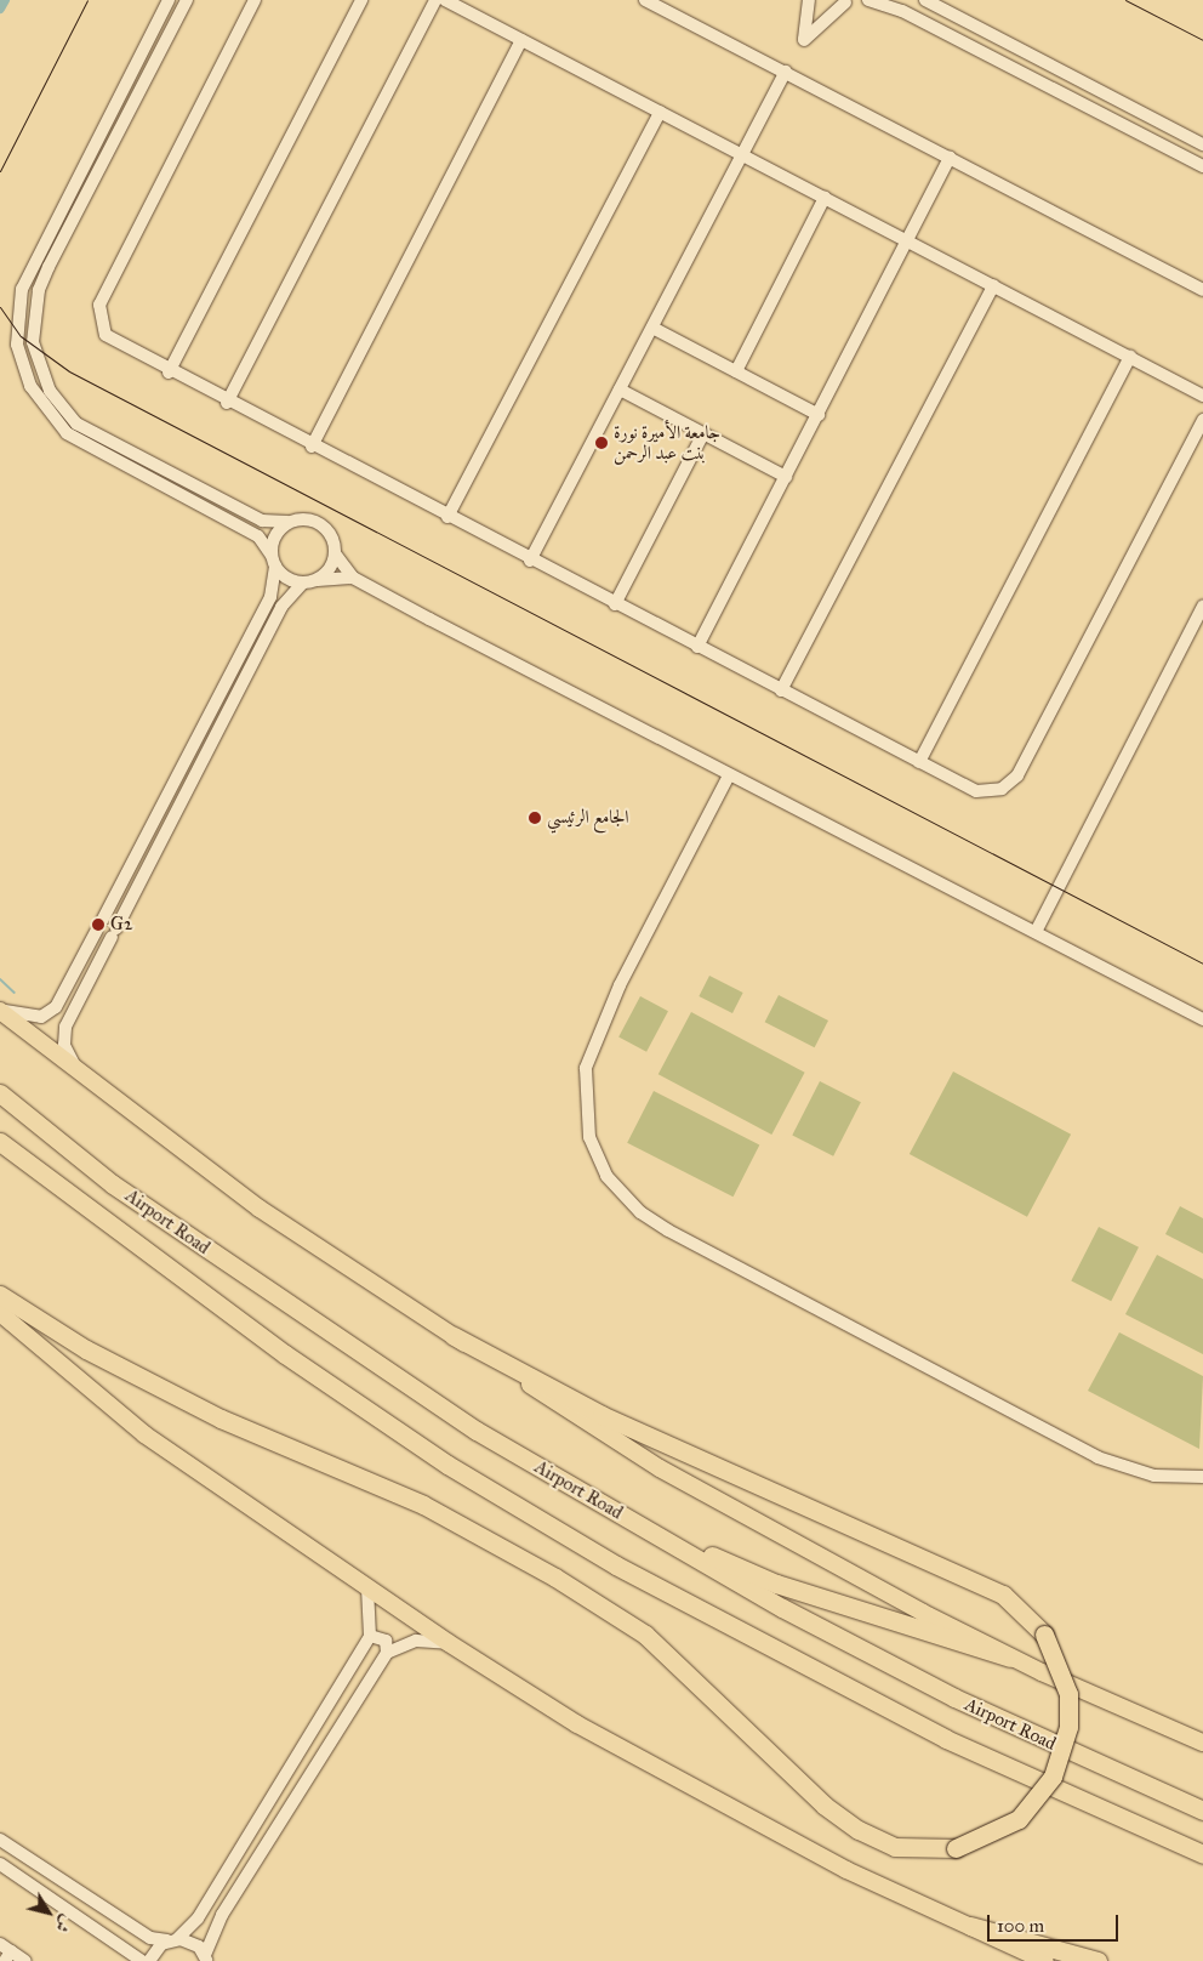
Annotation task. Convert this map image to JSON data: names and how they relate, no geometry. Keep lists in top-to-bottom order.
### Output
{
  "streets": {
    "highway": ["Airport Road"]
  },
  "places": ["جامعة الأميرة نورة بنت عبد الرحمن", "الجامع الرئيسي", "G2"],
  "scale_bar": "100 m",
  "north": "bottom right"
}
